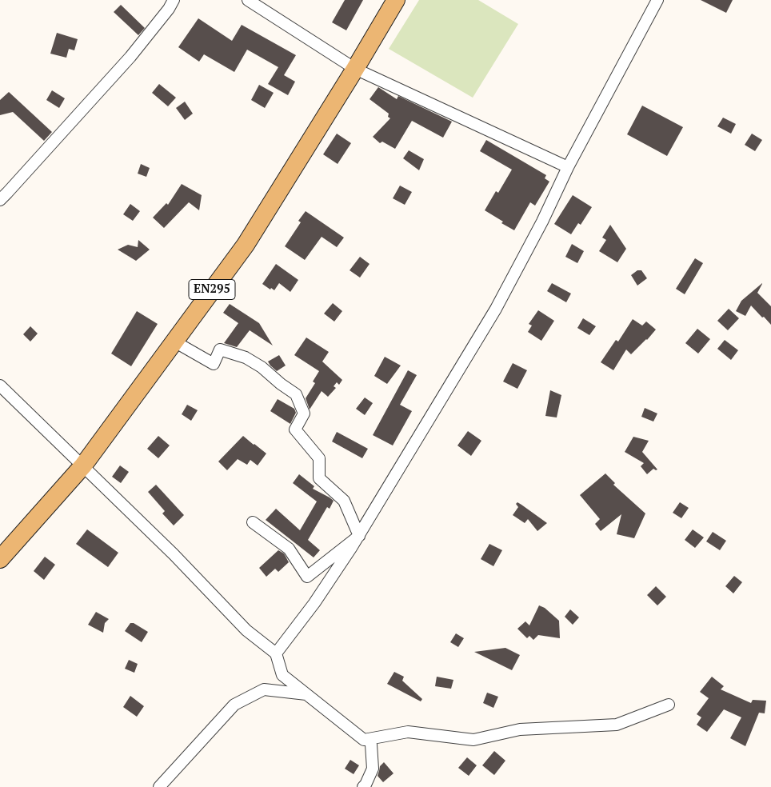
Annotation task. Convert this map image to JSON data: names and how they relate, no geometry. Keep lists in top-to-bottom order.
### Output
{
  "streets": {
    "main road": ["EN295"]
  }
}
